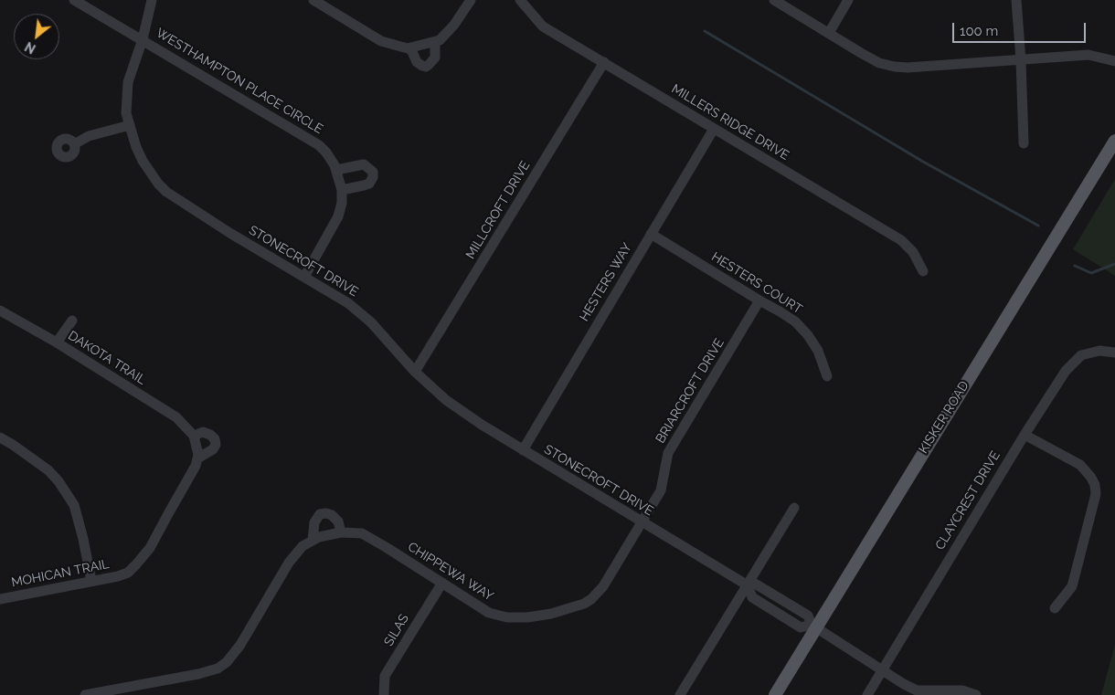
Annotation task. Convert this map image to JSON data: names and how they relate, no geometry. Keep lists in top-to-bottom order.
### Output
{
  "streets": {
    "main road": ["KISKER ROAD"],
    "street": [
      "WESTHAMPTON PLACE CIRCLE",
      "MILLERS RIDGE DRIVE",
      "MILLCROFT DRIVE",
      "STONECROFT DRIVE",
      "HESTERS WAY",
      "HESTERS COURT",
      "DAKOTA TRAIL",
      "BRIARCROFT DRIVE",
      "CLAYCREST DRIVE",
      "CHIPPEWA WAY",
      "MOHICAN TRAIL",
      "SILAS"
    ]
  },
  "crossings": [
    ["WESTHAMPTON PLACE CIRCLE", "STONECROFT DRIVE"],
    ["MILLERS RIDGE DRIVE", "MILLCROFT DRIVE"],
    ["MILLERS RIDGE DRIVE", "HESTERS WAY"],
    ["MILLCROFT DRIVE", "STONECROFT DRIVE"],
    ["STONECROFT DRIVE", "HESTERS WAY"],
    ["STONECROFT DRIVE", "BRIARCROFT DRIVE"],
    ["STONECROFT DRIVE", "KISKER ROAD"],
    ["STONECROFT DRIVE", "CLAYCREST DRIVE"],
    ["STONECROFT DRIVE", "CHIPPEWA WAY"],
    ["HESTERS WAY", "HESTERS COURT"],
    ["HESTERS COURT", "BRIARCROFT DRIVE"],
    ["DAKOTA TRAIL", "MOHICAN TRAIL"],
    ["BRIARCROFT DRIVE", "CHIPPEWA WAY"],
    ["CHIPPEWA WAY", "SILAS"]
  ],
  "scale_bar": "100 m",
  "north": "bottom left"
}
